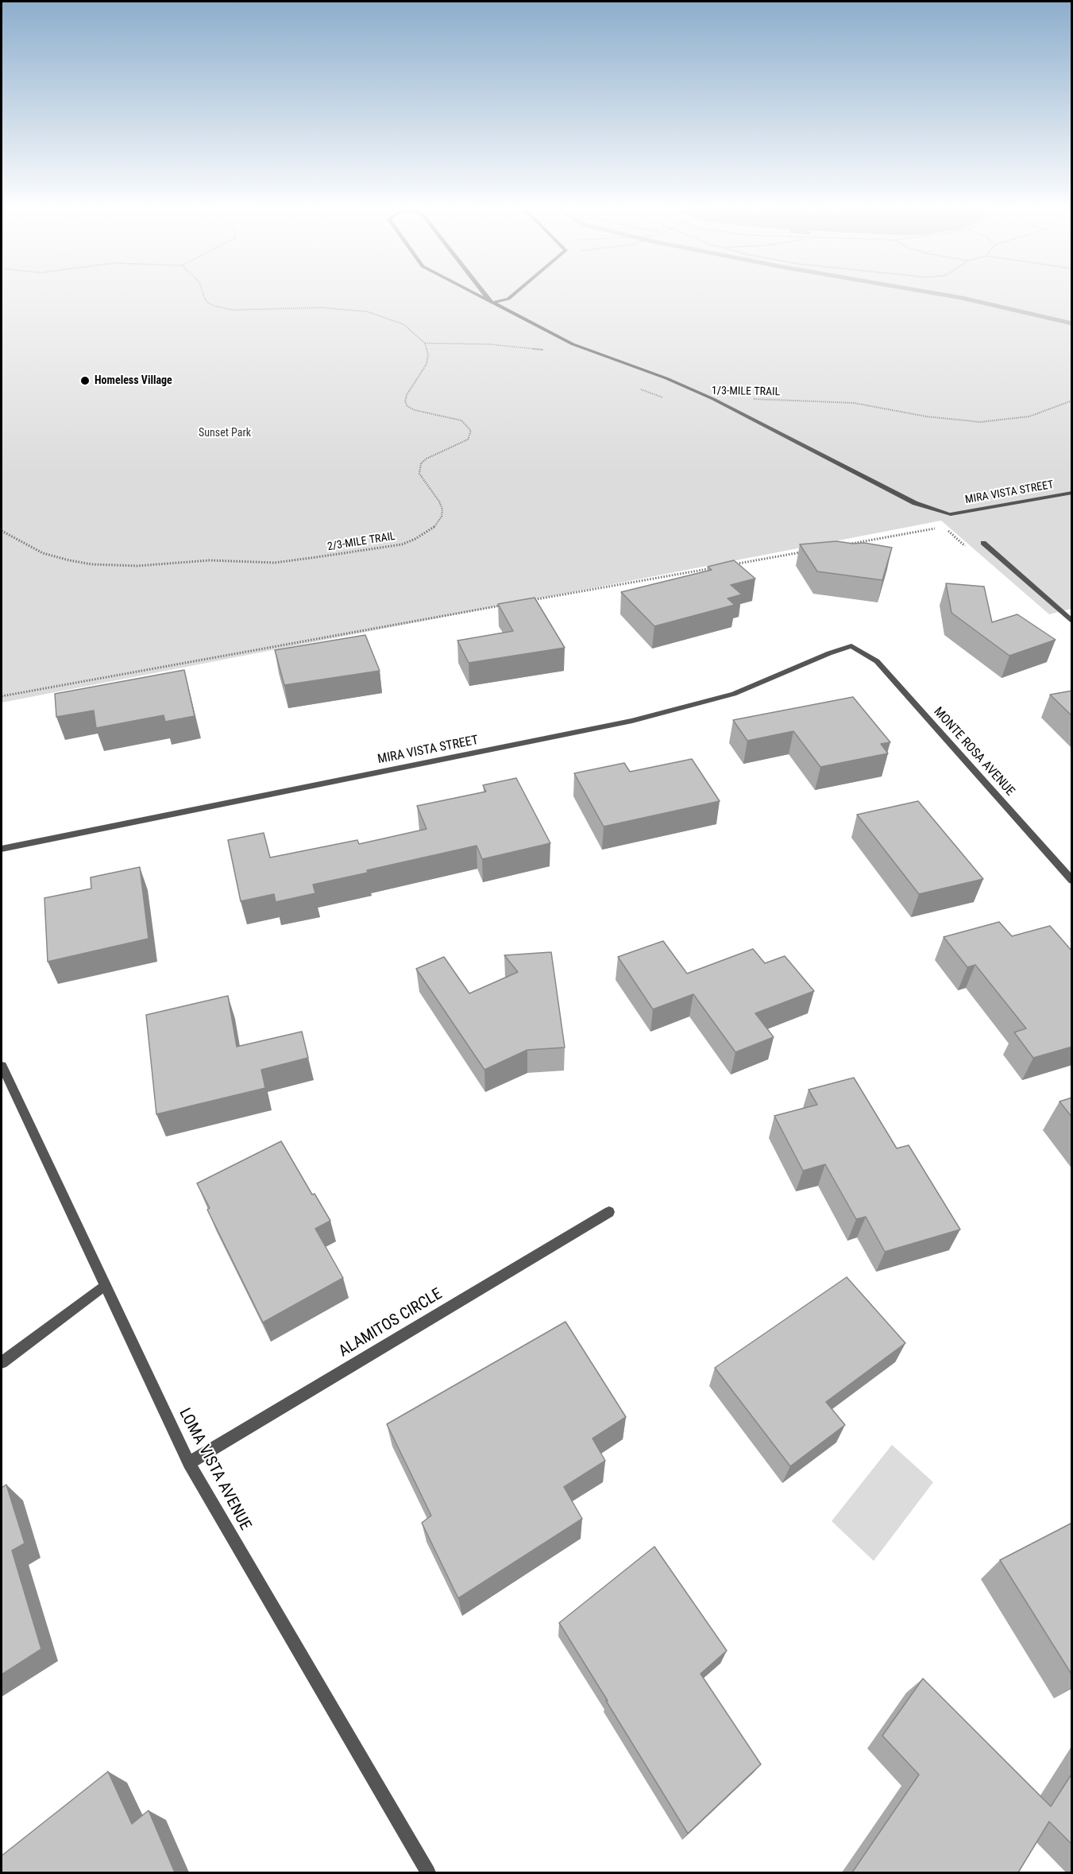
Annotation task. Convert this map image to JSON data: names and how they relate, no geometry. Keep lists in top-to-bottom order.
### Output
{
  "streets": {
    "street": [
      "MIRA VISTA STREET",
      "MONTE ROSA AVENUE",
      "ALAMITOS CIRCLE",
      "LOMA VISTA AVENUE"
    ],
    "path": ["1/3-MILE TRAIL", "2/3-MILE TRAIL"]
  },
  "crossings": [
    ["MIRA VISTA STREET", "MONTE ROSA AVENUE"],
    ["ALAMITOS CIRCLE", "LOMA VISTA AVENUE"]
  ],
  "parks": ["Sunset Park"],
  "places": ["Homeless Village"]
}
